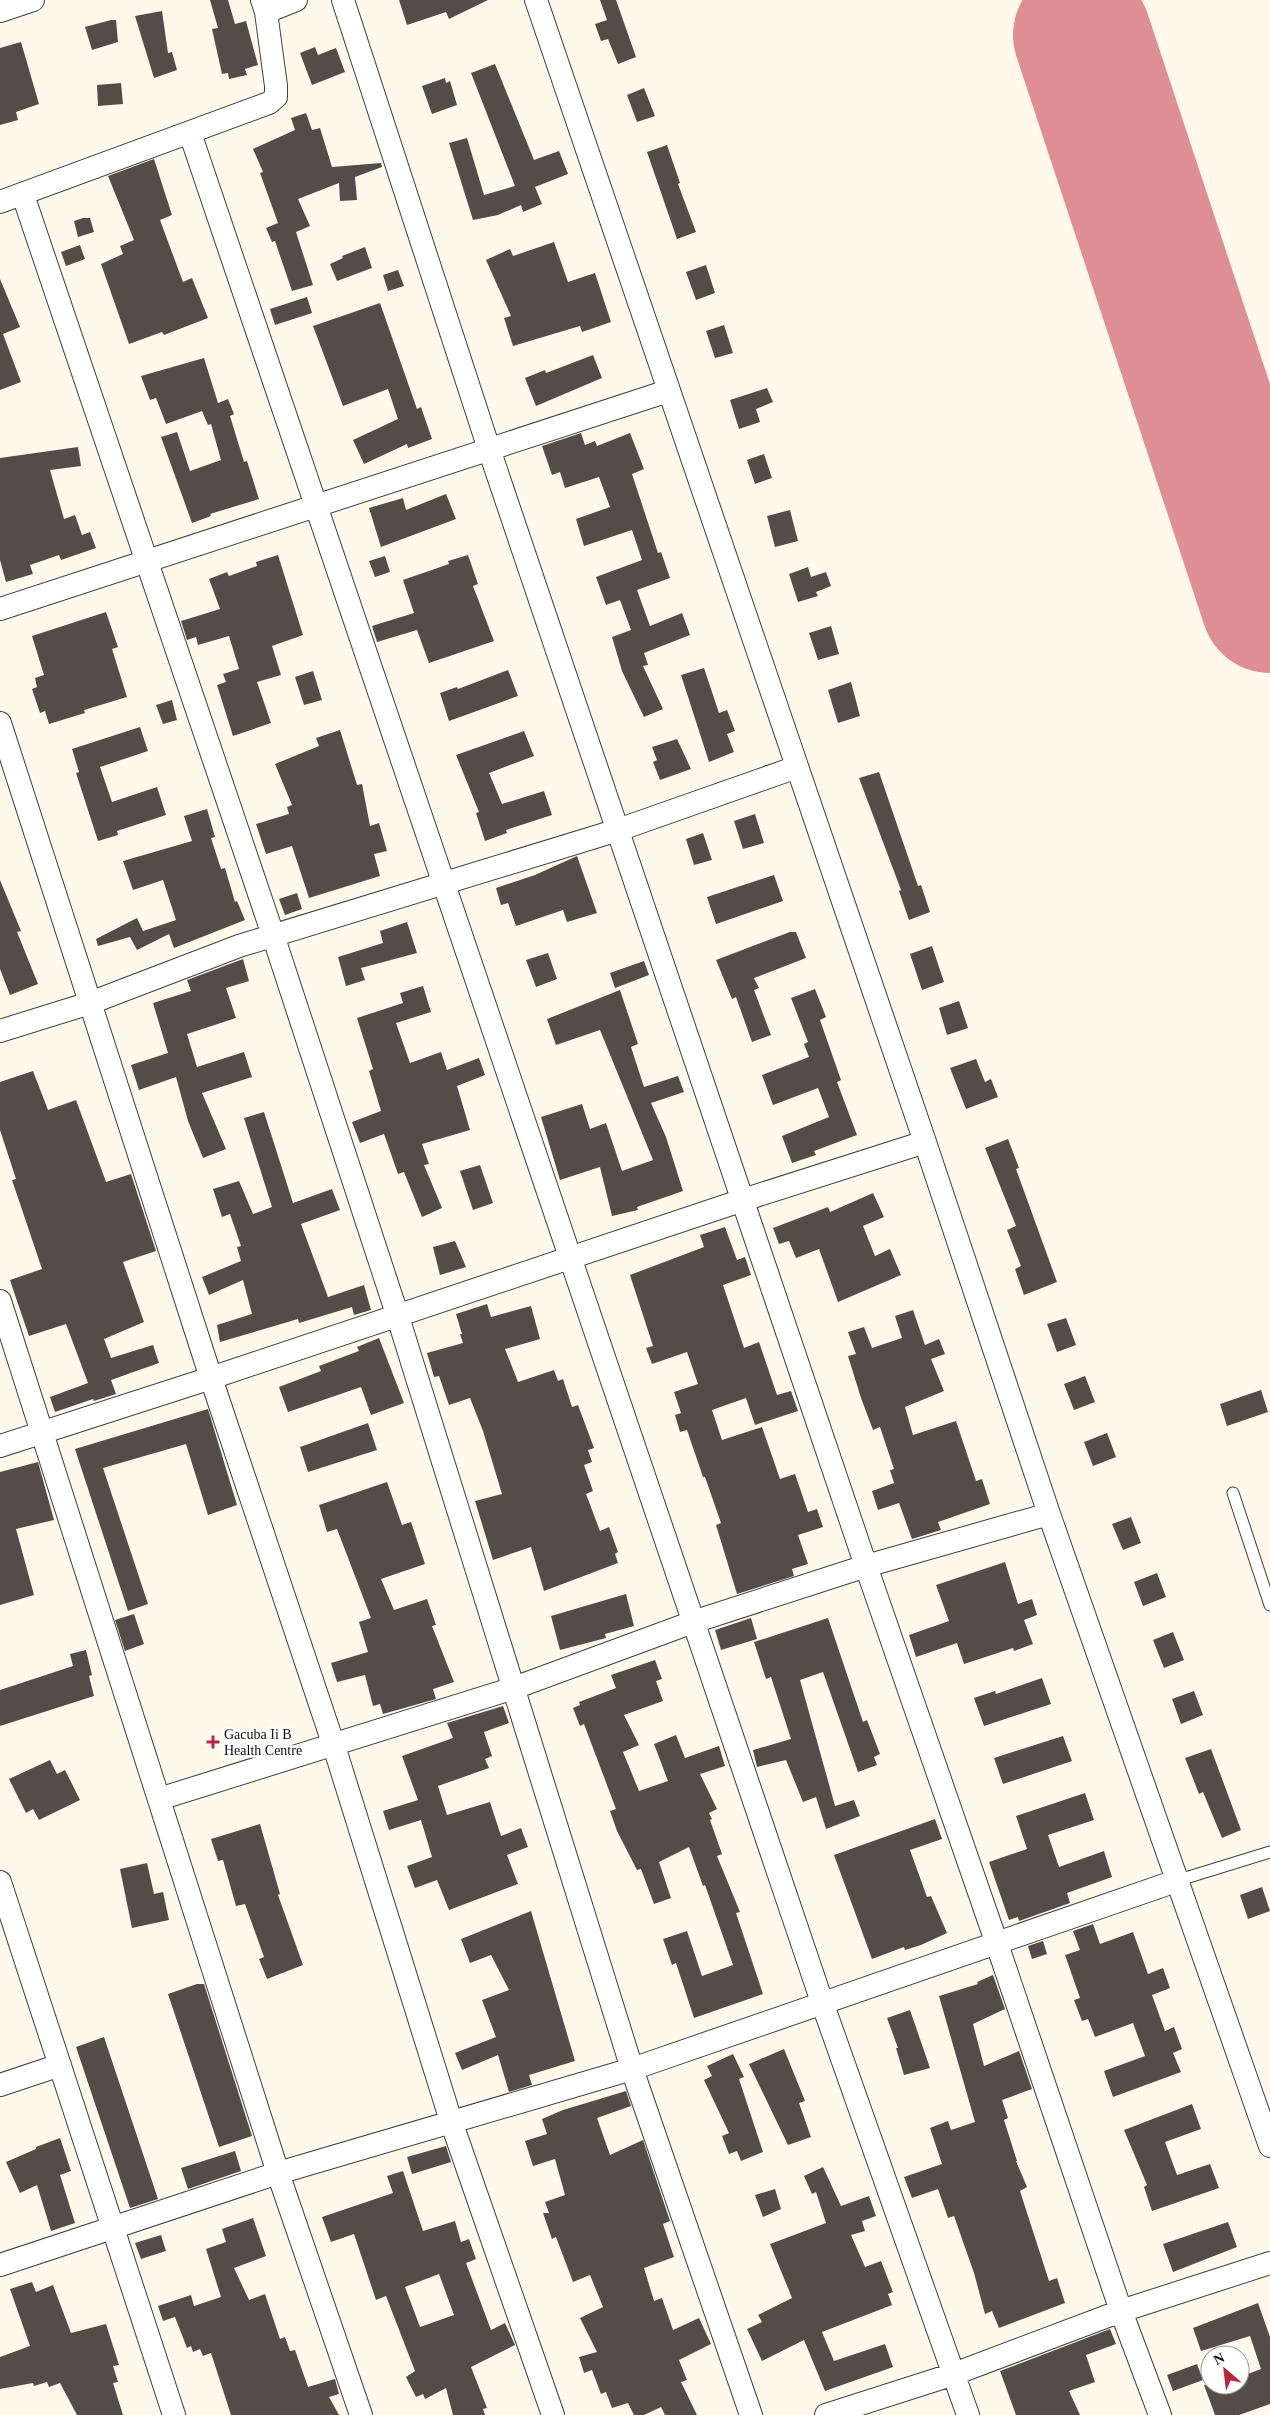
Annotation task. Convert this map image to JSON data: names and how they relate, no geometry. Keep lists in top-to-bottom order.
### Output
{
  "places": {
    "health": ["Gacuba Ii B Health Centre"]
  },
  "north": "top left"
}
